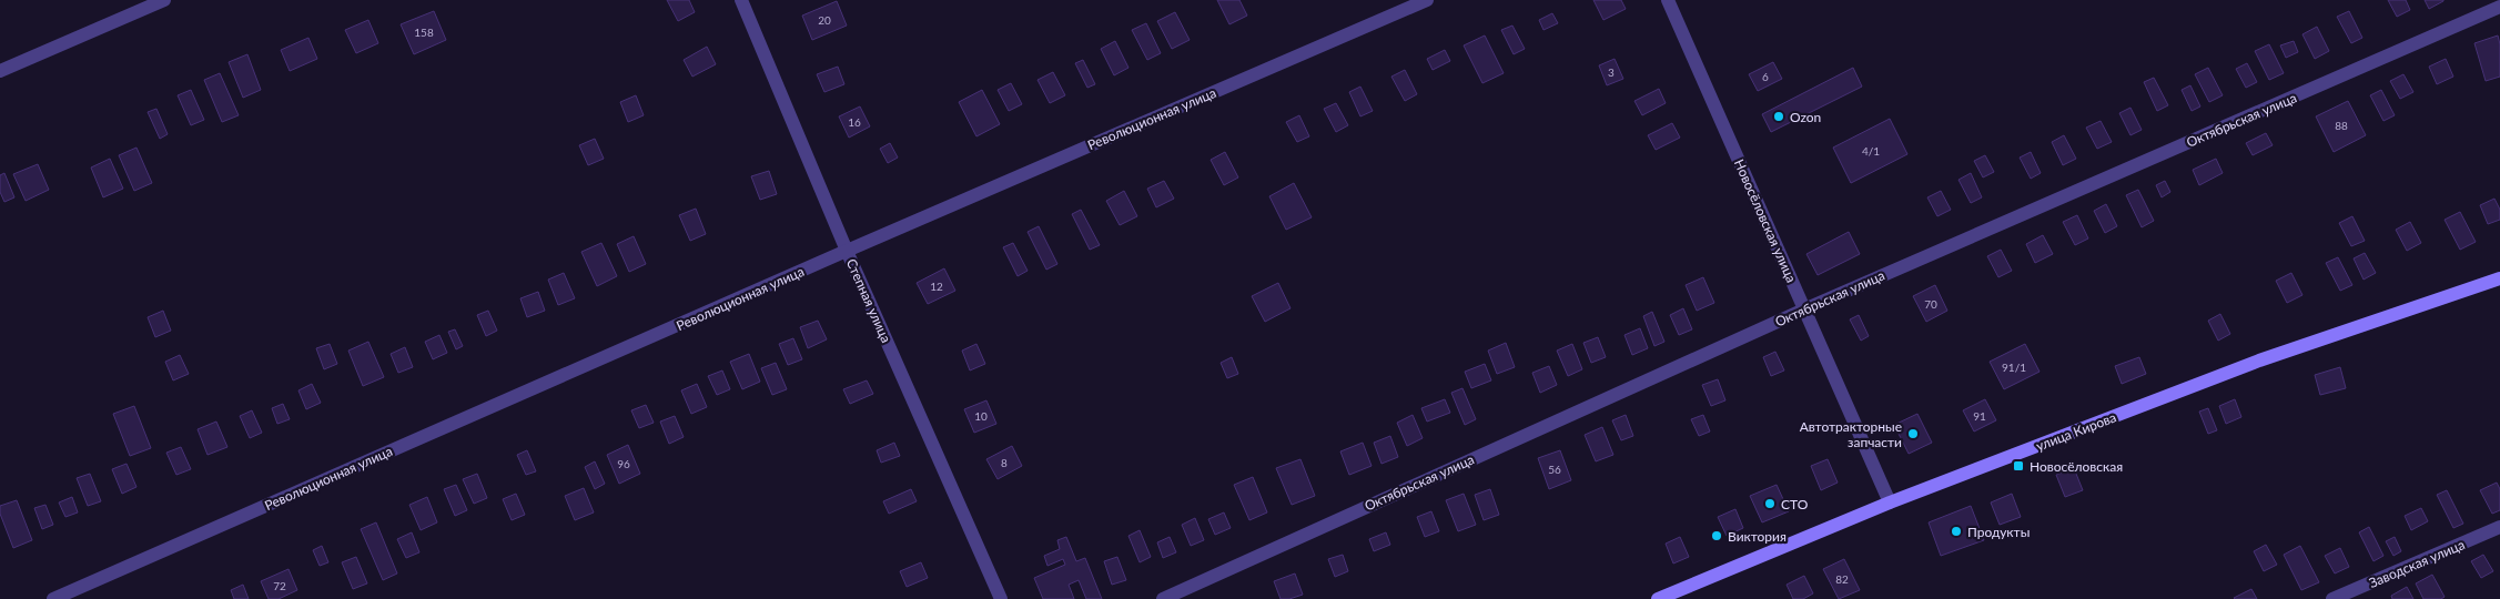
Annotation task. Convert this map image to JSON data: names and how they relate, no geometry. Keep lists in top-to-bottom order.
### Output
{
  "streets": {
    "street": [
      "Революционная улица",
      "Октябрьская улица",
      "Новосёловская улица",
      "Степная улица",
      "улица Кирова",
      "Заводская улица"
    ]
  },
  "crossings": [
    ["Революционная улица", "Степная улица"],
    ["Октябрьская улица", "Новосёловская улица"],
    ["Новосёловская улица", "улица Кирова"]
  ],
  "places": {
    "other": [
      "Ozon",
      "Автотракторные запчасти",
      "СТО",
      "Продукты",
      "Виктория"
    ],
    "transit": ["Новосёловская"]
  },
  "house_numbers": [
    "20",
    "158",
    "3",
    "6",
    "16",
    "88",
    "4/1",
    "12",
    "70",
    "91/1",
    "10",
    "91",
    "8",
    "96",
    "56",
    "82",
    "72"
  ]
}
